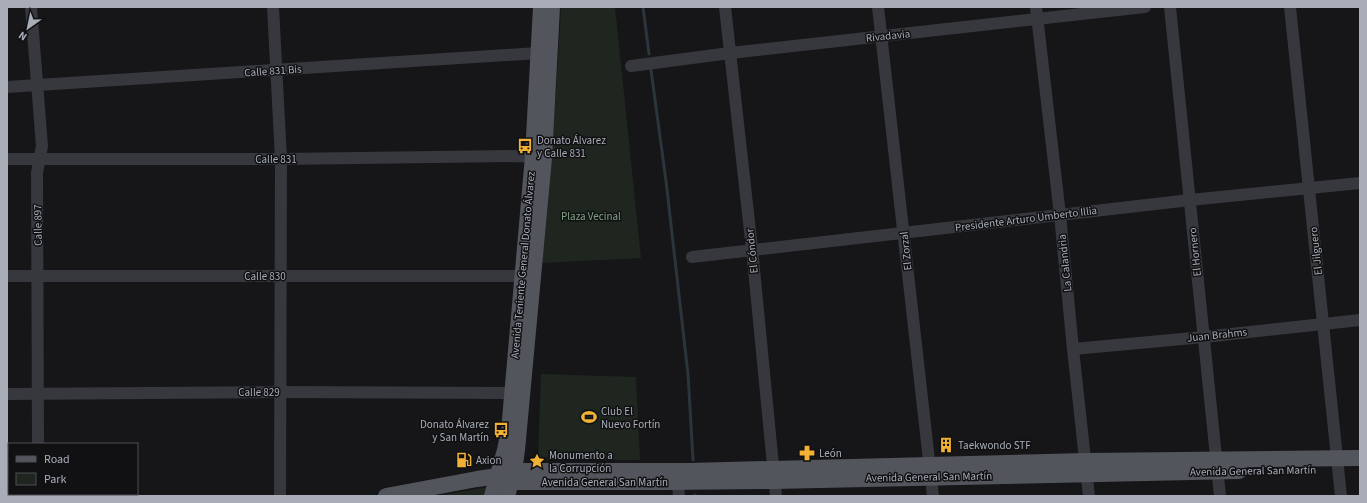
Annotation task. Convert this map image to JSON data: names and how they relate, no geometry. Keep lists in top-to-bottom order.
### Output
{
  "streets": {
    "main road": ["Avenida Teniente General Donato Álvarez", "Avenida General San Martín"],
    "street": [
      "Rivadavia",
      "Calle 831 Bis",
      "Calle 831",
      "Presidente Arturo Umberto Illia",
      "Calle 897",
      "El Cóndor",
      "El Zorzal",
      "El Jilguero",
      "El Hornero",
      "La Calandria",
      "Calle 830",
      "Juan Brahms",
      "Calle 829"
    ]
  },
  "crossings": [
    ["Rivadavia", "El Cóndor"],
    ["Rivadavia", "El Zorzal"],
    ["Rivadavia", "La Calandria"],
    ["Calle 831 Bis", "Calle 897"],
    ["Calle 831 Bis", "Avenida Teniente General Donato Álvarez"],
    ["Calle 831", "Calle 897"],
    ["Calle 831", "Avenida Teniente General Donato Álvarez"],
    ["Presidente Arturo Umberto Illia", "El Cóndor"],
    ["Presidente Arturo Umberto Illia", "El Zorzal"],
    ["Presidente Arturo Umberto Illia", "El Jilguero"],
    ["Presidente Arturo Umberto Illia", "El Hornero"],
    ["Presidente Arturo Umberto Illia", "La Calandria"],
    ["Calle 897", "Calle 830"],
    ["Calle 897", "Calle 829"],
    ["El Cóndor", "Avenida General San Martín"],
    ["El Zorzal", "Avenida General San Martín"],
    ["El Jilguero", "Juan Brahms"],
    ["El Jilguero", "Avenida General San Martín"],
    ["El Hornero", "Juan Brahms"],
    ["El Hornero", "Avenida General San Martín"],
    ["La Calandria", "Juan Brahms"],
    ["La Calandria", "Avenida General San Martín"],
    ["Avenida Teniente General Donato Álvarez", "Calle 830"],
    ["Avenida Teniente General Donato Álvarez", "Calle 829"],
    ["Avenida Teniente General Donato Álvarez", "Avenida General San Martín"]
  ],
  "parks": ["Plaza Vecinal"],
  "places": {
    "bus stop": ["Donato Álvarez y Calle 831", "Donato Álvarez y San Martín"],
    "sports": ["Club El Nuevo Fortín"],
    "building": ["Taekwondo STF"],
    "pharmacy": ["León"],
    "fuel station": ["Axion"],
    "place": ["Monumento a la Corrupción"]
  },
  "legend": ["Road", "Park"],
  "north": "bottom left"
}
